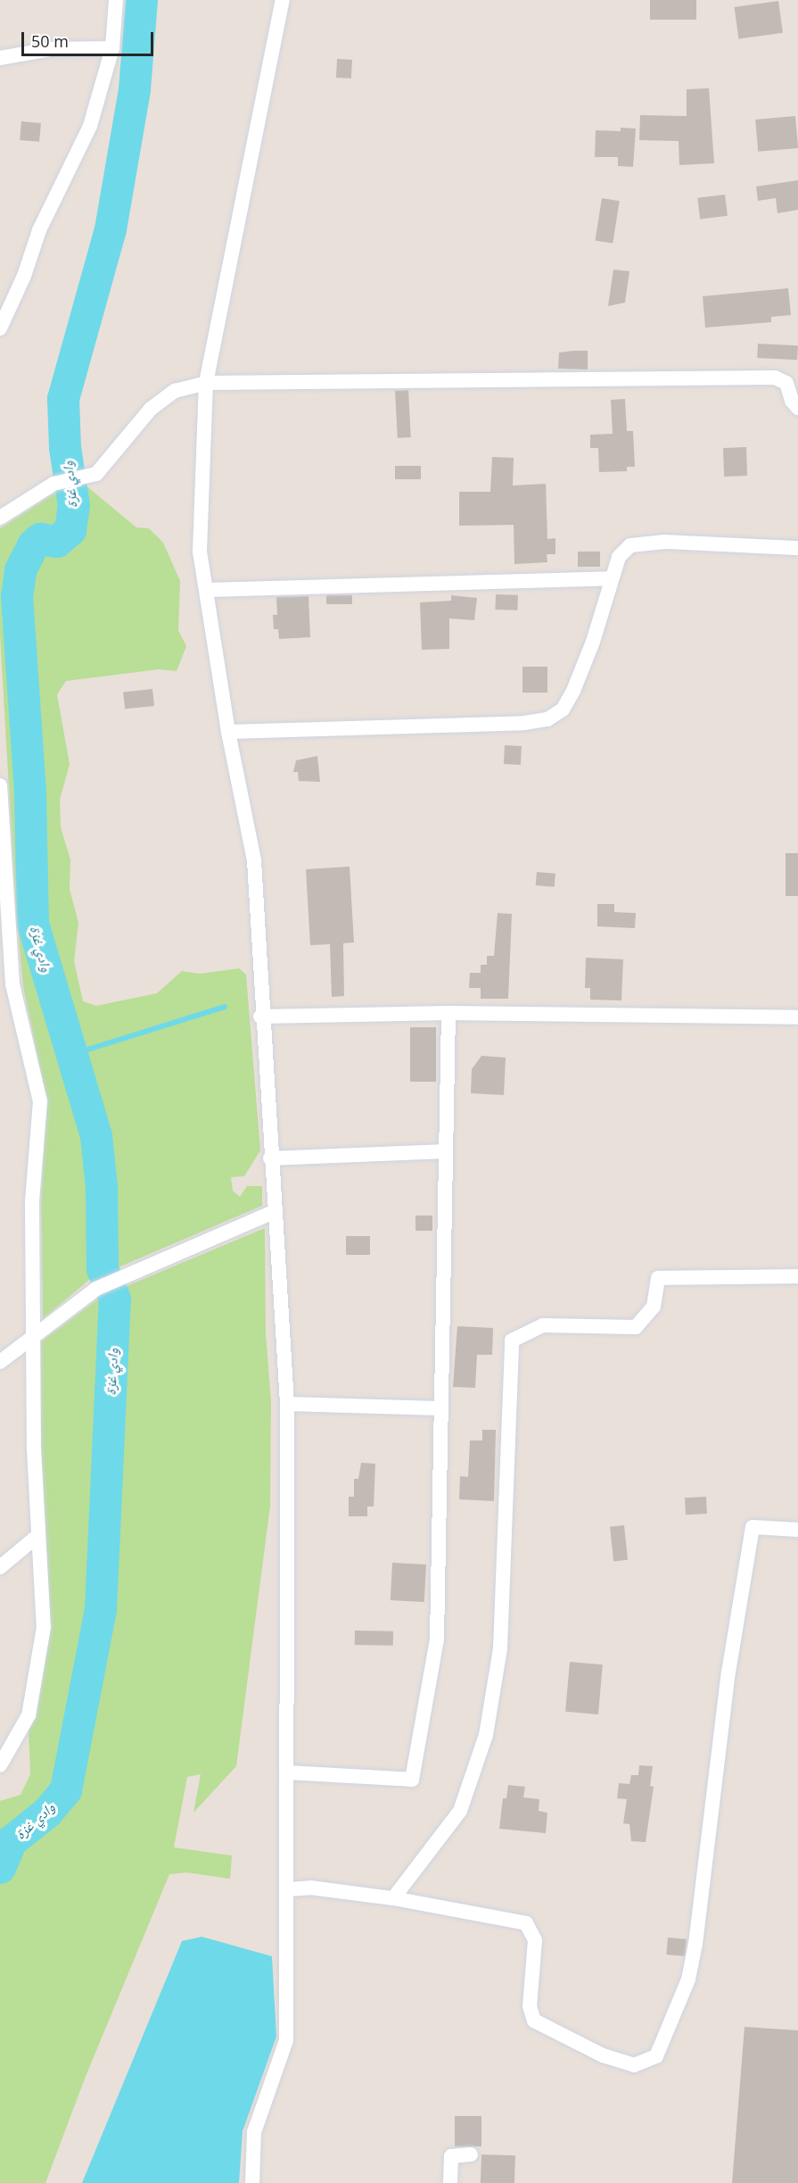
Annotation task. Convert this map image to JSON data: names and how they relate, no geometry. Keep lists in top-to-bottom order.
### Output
{
  "water": ["وادي غزة"],
  "scale_bar": "50 m"
}
